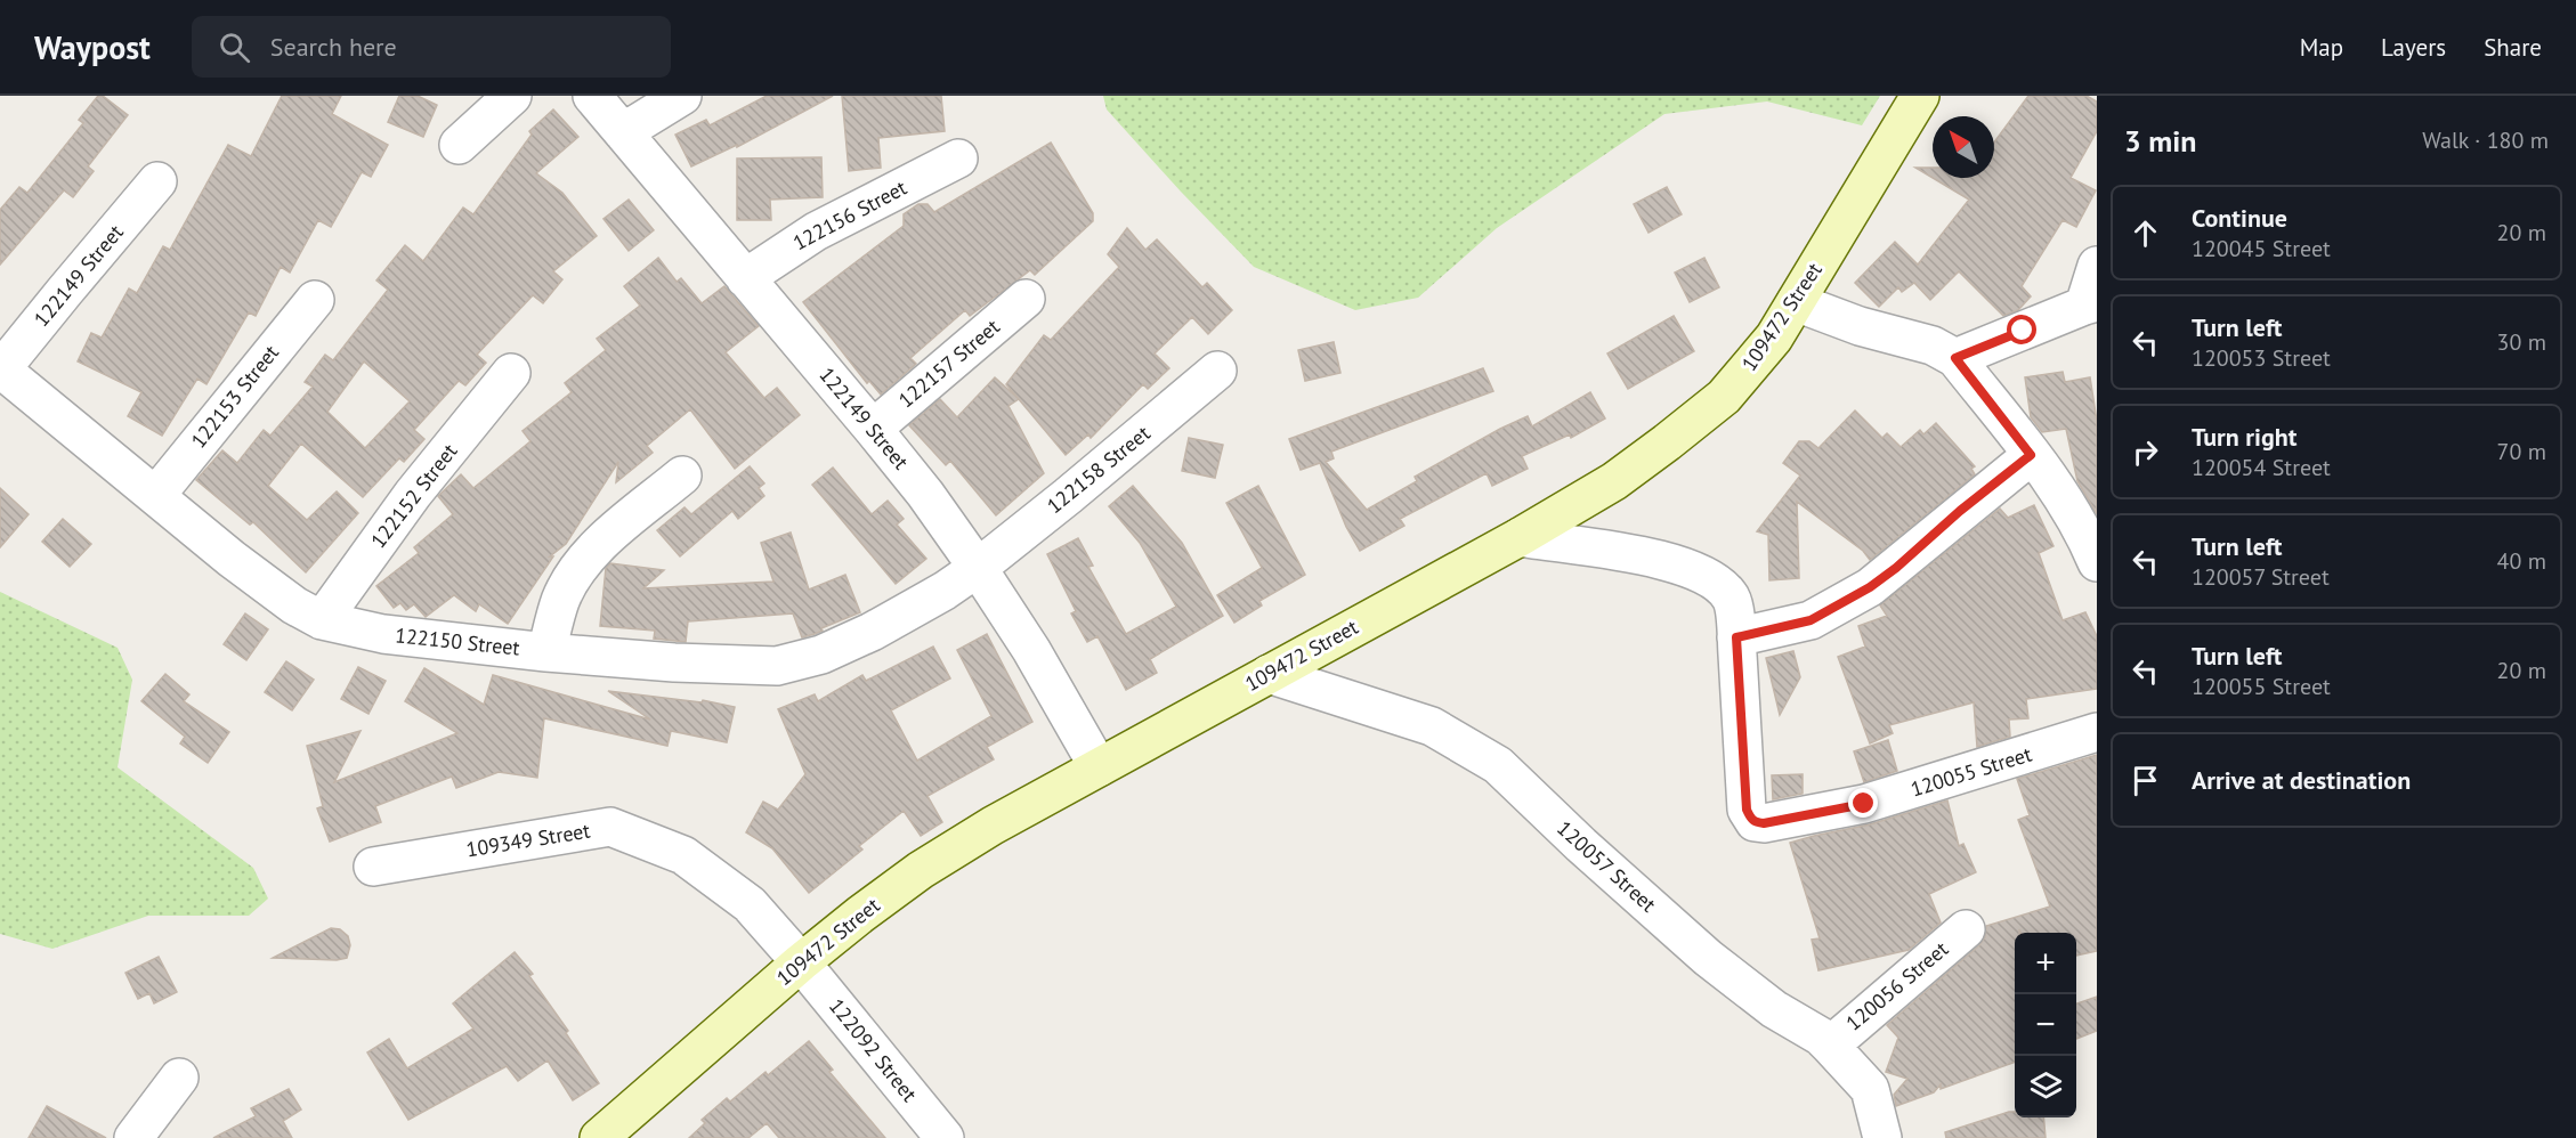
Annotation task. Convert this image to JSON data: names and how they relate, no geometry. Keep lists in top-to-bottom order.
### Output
{
  "streets": {
    "street": [
      "122156 Street",
      "122149 Street",
      "109472 Street",
      "122157 Street",
      "122153 Street",
      "122158 Street",
      "122152 Street",
      "122150 Street",
      "120055 Street",
      "109349 Street",
      "120057 Street",
      "120056 Street",
      "122092 Street"
    ]
  },
  "crossings": [
    ["122156 Street", "122149 Street"],
    ["122149 Street", "109472 Street"],
    ["122149 Street", "122157 Street"],
    ["122149 Street", "122158 Street"],
    ["122149 Street", "122150 Street"],
    ["109472 Street", "109349 Street"],
    ["109472 Street", "120057 Street"],
    ["109472 Street", "122092 Street"],
    ["122153 Street", "122150 Street"],
    ["122158 Street", "122150 Street"],
    ["122152 Street", "122150 Street"],
    ["109349 Street", "122092 Street"],
    ["120057 Street", "120056 Street"]
  ],
  "north": "top left",
  "page": {
    "header": "Waypost",
    "search": "Search here",
    "nav": ["Map", "Layers", "Share"],
    "heading": ["3 min", "Walk · 180 m"],
    "list": [
      ["Continue", "120045 Street", "20 m"],
      ["Turn left", "120053 Street", "30 m"],
      ["Turn right", "120054 Street", "70 m"],
      ["Turn left", "120057 Street", "40 m"],
      ["Turn left", "120055 Street", "20 m"],
      "Arrive at destination"
    ],
    "map_buttons": ["+", "−"]
  }
}
